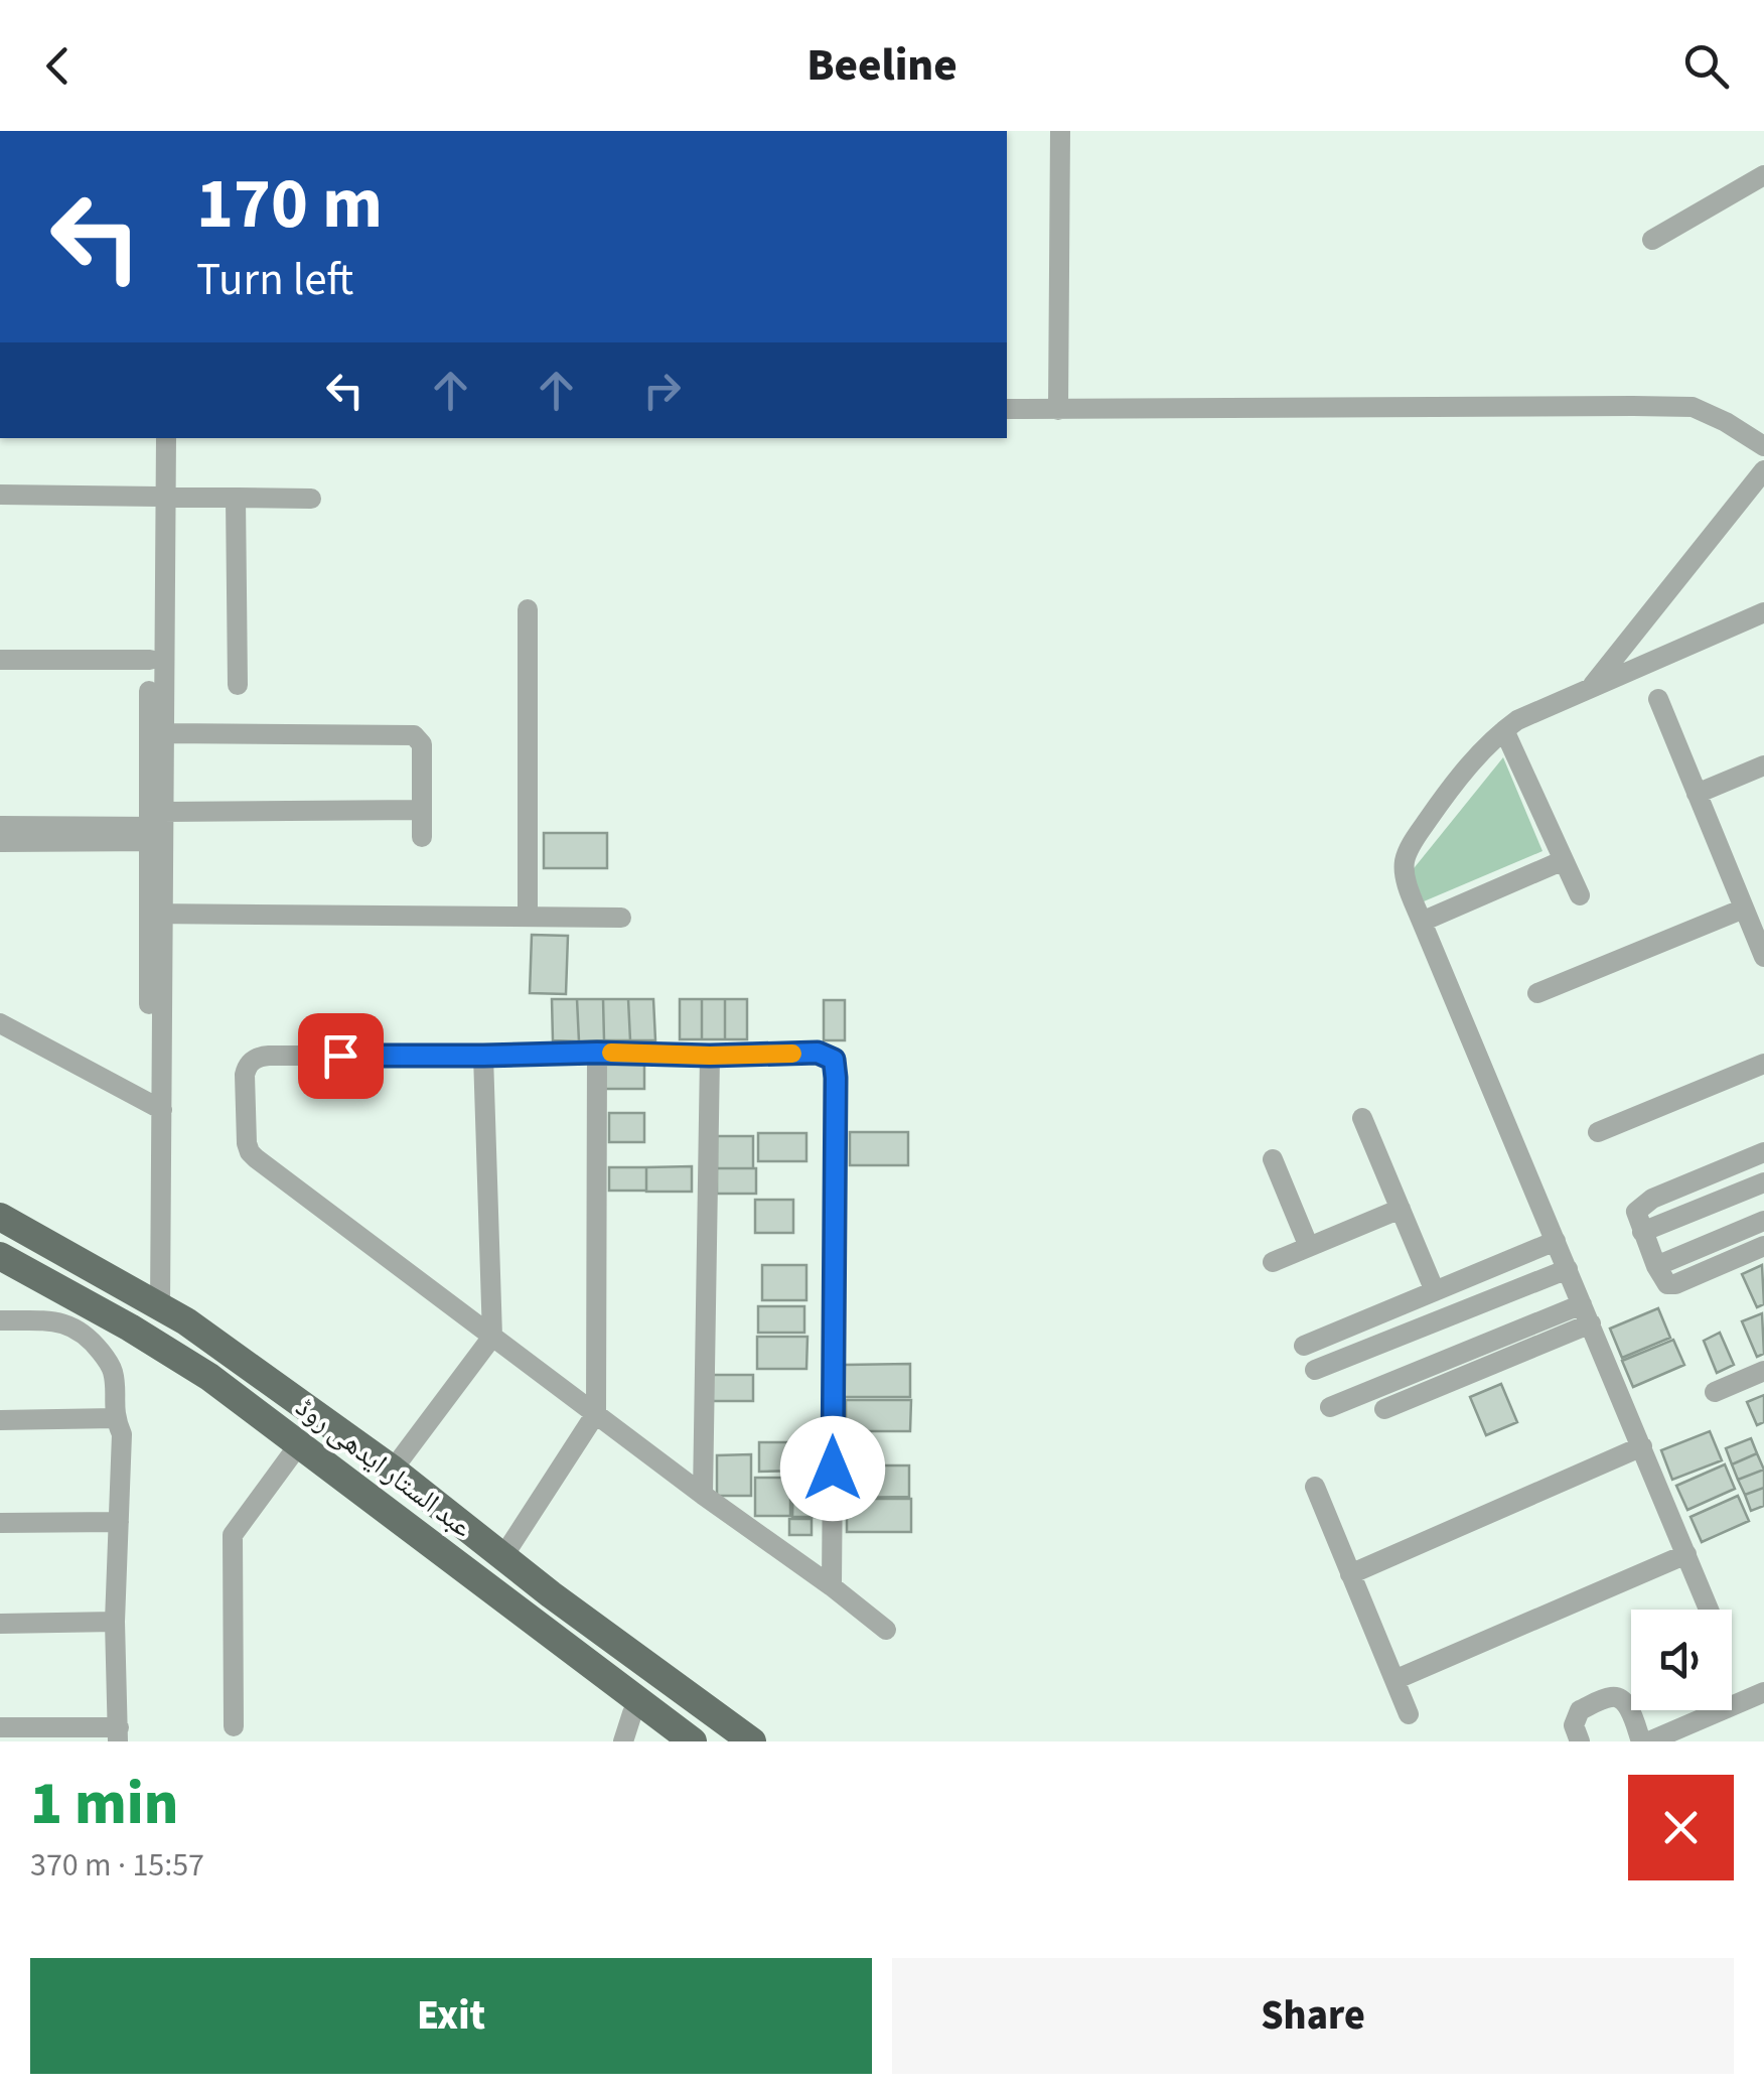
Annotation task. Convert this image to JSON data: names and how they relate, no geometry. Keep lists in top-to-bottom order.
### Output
{
  "streets": {
    "main road": ["عبد الستار ایدھی روڈ"]
  },
  "page": {
    "header": "Beeline",
    "turn": ["170 m", "Turn left"],
    "heading": ["1 min", "370 m · 15:57"],
    "buttons": ["Exit", "Share"]
  }
}
